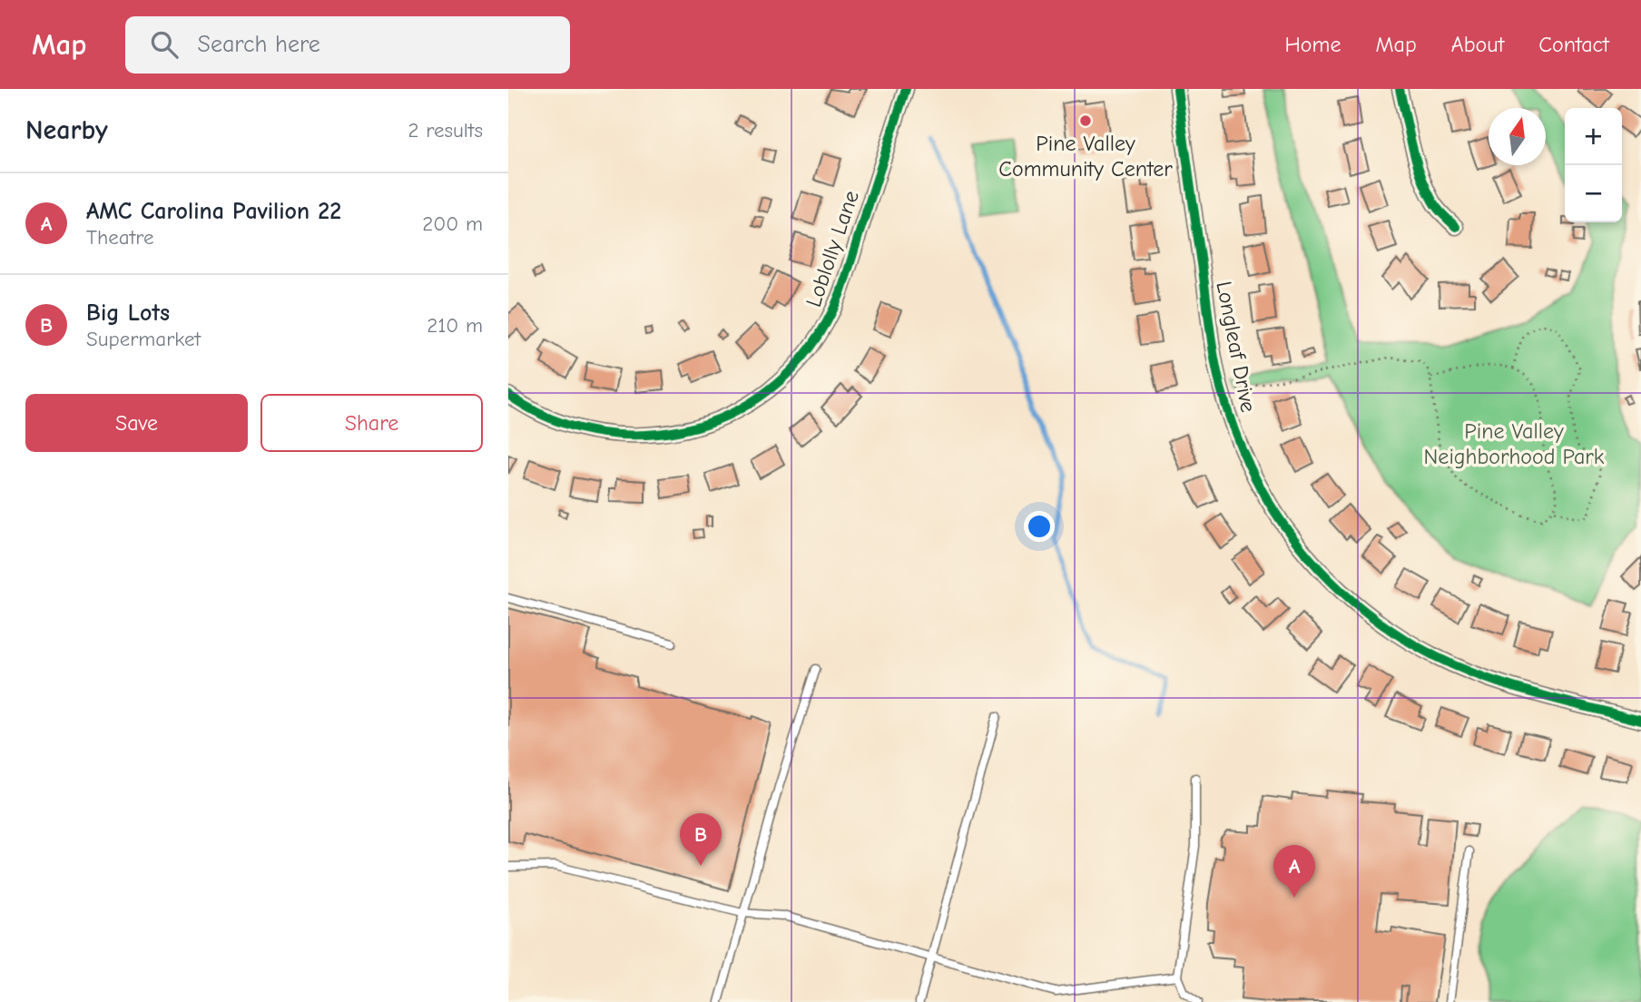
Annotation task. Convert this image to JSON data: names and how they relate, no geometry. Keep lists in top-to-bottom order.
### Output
{
  "streets": {
    "street": ["Loblolly Lane", "Longleaf Drive"]
  },
  "parks": ["Pine Valley Neighborhood Park"],
  "places": ["Pine Valley Community Center"],
  "north": "top",
  "page": {
    "header": "Map",
    "search": "Search here",
    "nav": [
      "Home",
      "Map",
      "About",
      "Contact"
    ],
    "heading": ["Nearby", "2 results"],
    "map_buttons": ["+", "−"],
    "list": [
      {
        "mark": "A",
        "name": "AMC Carolina Pavilion 22",
        "note": "Theatre",
        "value": "200 m"
      },
      {
        "mark": "B",
        "name": "Big Lots",
        "note": "Supermarket",
        "value": "210 m"
      }
    ],
    "buttons": ["Save", "Share"],
    "pins": ["B", "A"]
  }
}
